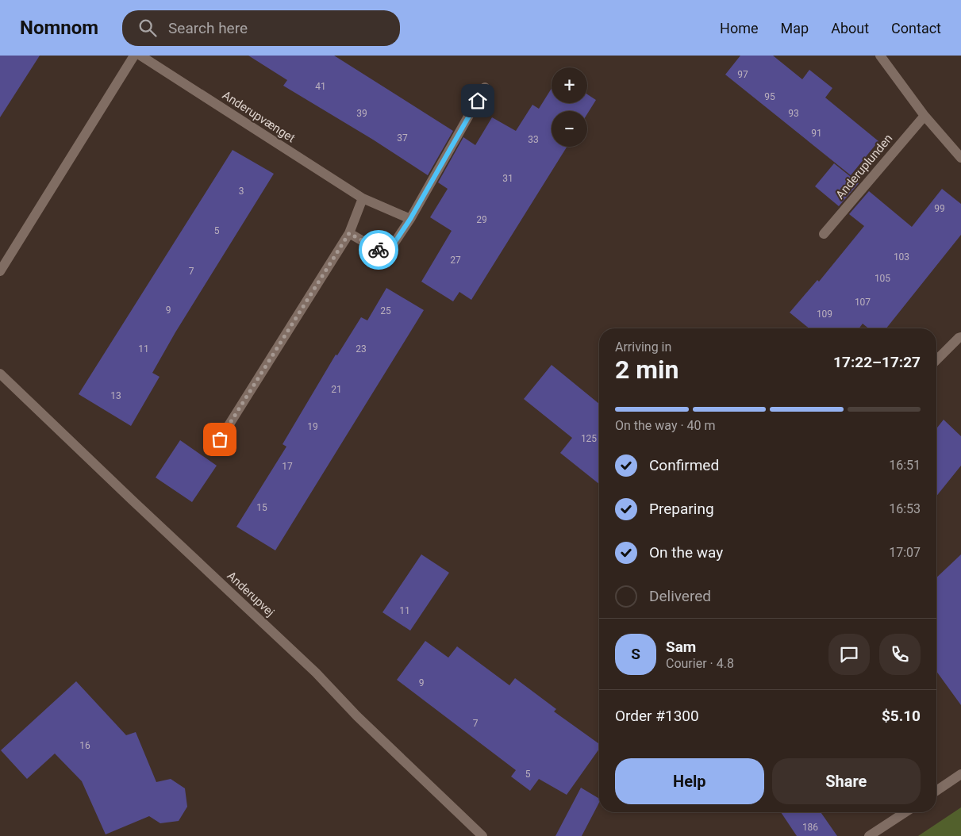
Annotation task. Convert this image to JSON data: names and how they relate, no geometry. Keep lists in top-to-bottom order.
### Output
{
  "streets": {
    "street": ["Anderupvænget", "Anderuplunden", "Anderupvej"]
  },
  "house_numbers": [
    "97",
    "41",
    "95",
    "39",
    "93",
    "91",
    "37",
    "33",
    "31",
    "3",
    "99",
    "29",
    "5",
    "103",
    "27",
    "7",
    "105",
    "107",
    "9",
    "25",
    "109",
    "11",
    "23",
    "21",
    "13",
    "19",
    "125",
    "17",
    "15",
    "11",
    "9",
    "7",
    "16",
    "5",
    "186"
  ],
  "page": {
    "header": "Nomnom",
    "search": "Search here",
    "nav": [
      "Home",
      "Map",
      "About",
      "Contact"
    ],
    "map_buttons": ["+", "−"],
    "heading": ["2 min", "Arriving in", "17:22–17:27"],
    "panel": [
      "Sam",
      "Courier · 4.8",
      "Order #1300",
      "$5.10"
    ],
    "bar": "On the way · 40 m",
    "list": [
      ["Confirmed", "16:51"],
      ["Preparing", "16:53"],
      ["On the way", "17:07"],
      "Delivered"
    ],
    "round": "S",
    "buttons": ["Help", "Share"]
  }
}
